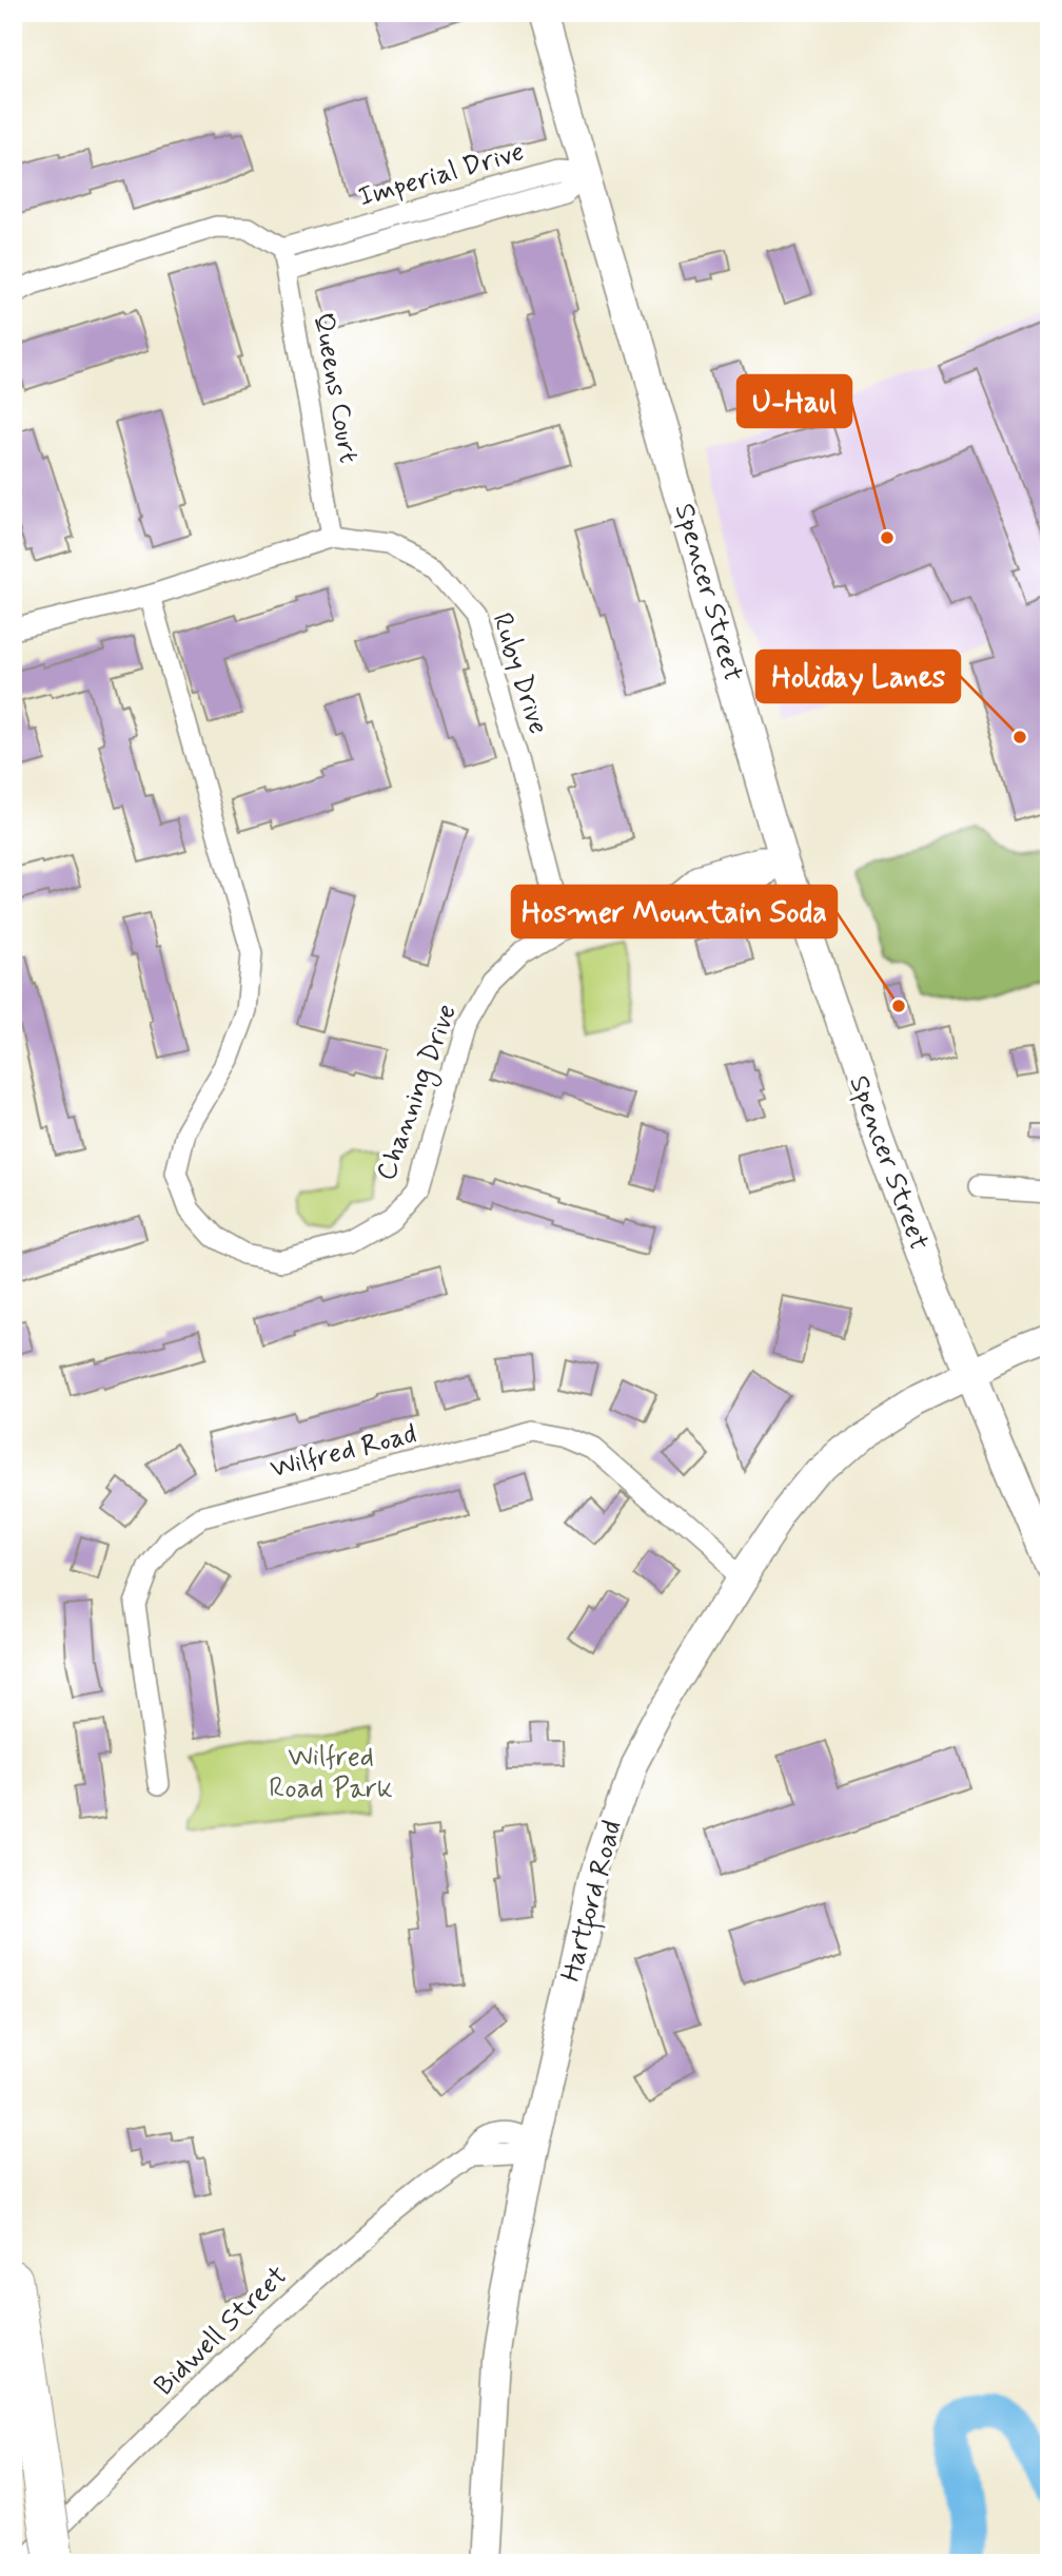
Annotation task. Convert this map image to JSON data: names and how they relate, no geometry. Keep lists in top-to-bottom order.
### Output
{
  "streets": {
    "main road": ["Spencer Street", "Hartford Road"],
    "street": [
      "Imperial Drive",
      "Queens Court",
      "Ruby Drive",
      "Channing Drive",
      "Wilfred Road",
      "Bidwell Street"
    ]
  },
  "crossings": [
    ["Imperial Drive", "Queens Court"],
    ["Imperial Drive", "Spencer Street"],
    ["Queens Court", "Ruby Drive"],
    ["Spencer Street", "Channing Drive"],
    ["Spencer Street", "Hartford Road"],
    ["Ruby Drive", "Channing Drive"],
    ["Wilfred Road", "Hartford Road"],
    ["Hartford Road", "Bidwell Street"]
  ],
  "parks": ["Wilfred Road Park"],
  "places": ["U-Haul", "Holiday Lanes", "Hosmer Mountain Soda"]
}
